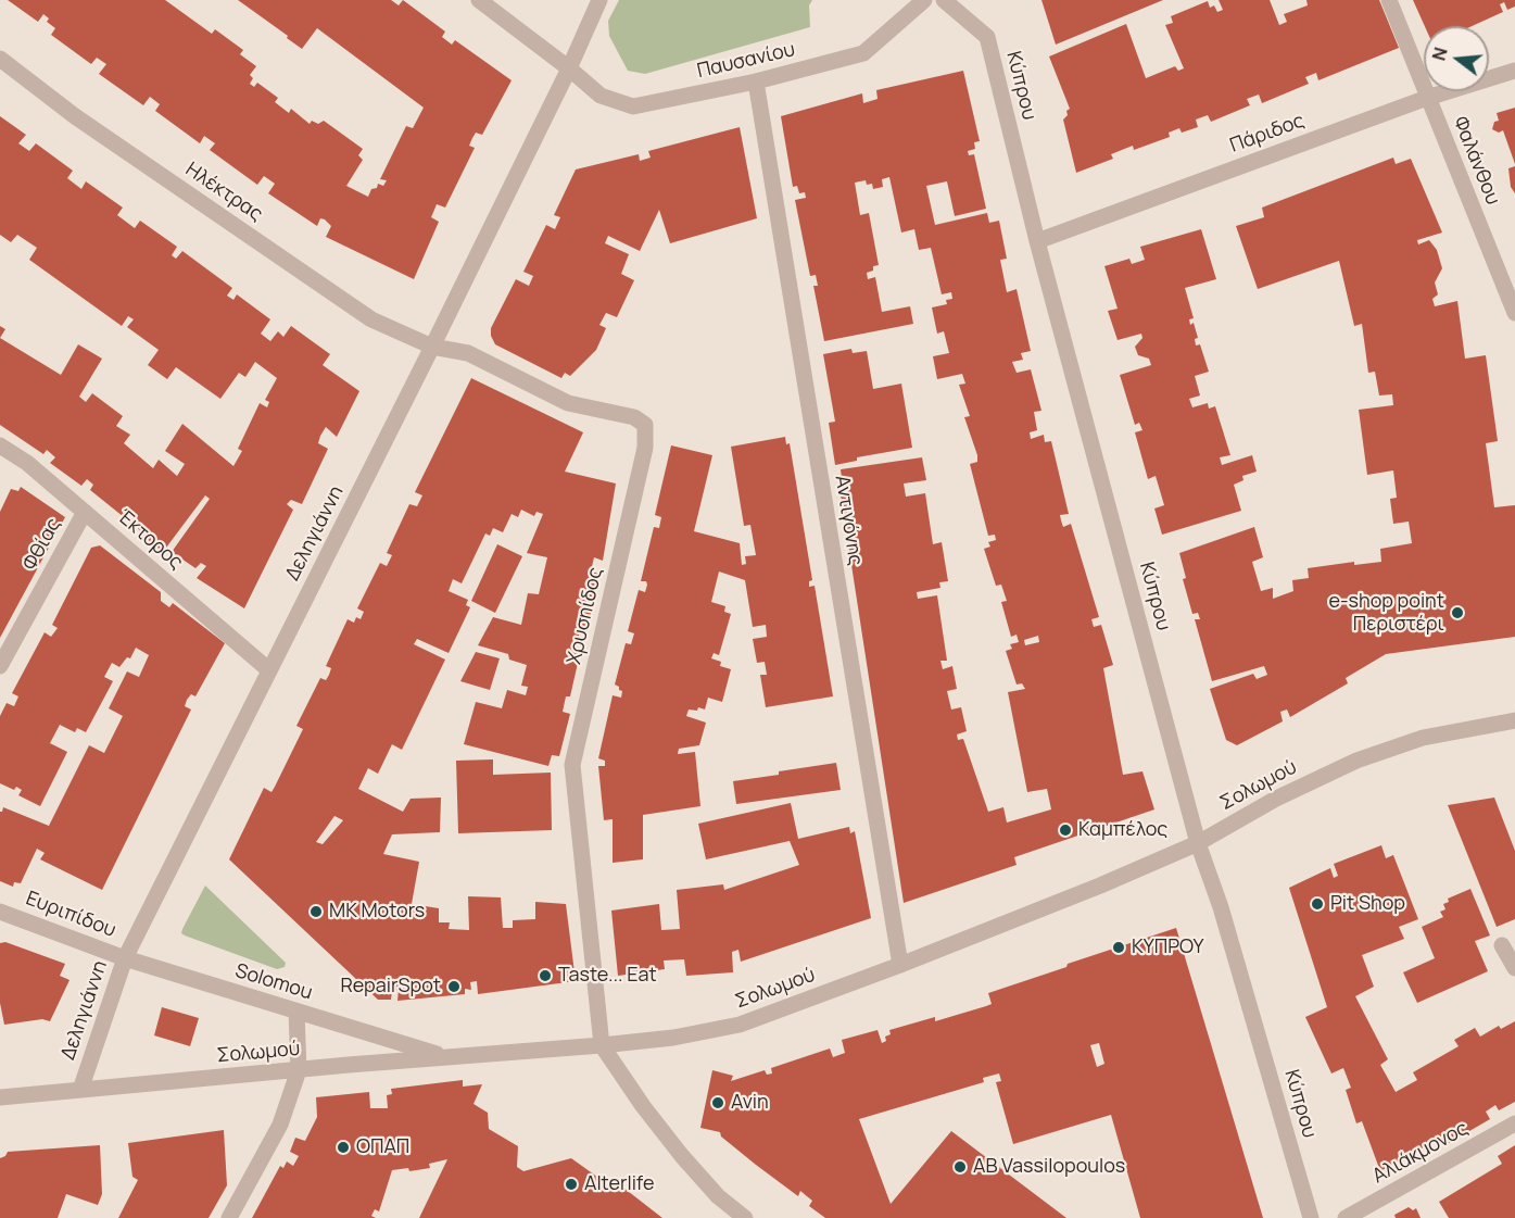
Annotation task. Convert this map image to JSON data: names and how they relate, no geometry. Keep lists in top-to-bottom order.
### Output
{
  "streets": {
    "street": [
      "Παυσανίου",
      "Κύπρου",
      "Πάριδος",
      "Φαλάνθου",
      "Ηλέκτρας",
      "Αντιγόνης",
      "Δεληγιάννη",
      "Έκτορος",
      "Φθίας",
      "Χρυσηίδος",
      "Σολωμού",
      "Ευριπίδου",
      "Solomou",
      "Αλιάκμονος"
    ]
  },
  "crossings": [
    ["Παυσανίου", "Αντιγόνης"],
    ["Παυσανίου", "Δεληγιάννη"],
    ["Κύπρου", "Πάριδος"],
    ["Κύπρου", "Σολωμού"],
    ["Πάριδος", "Φαλάνθου"],
    ["Ηλέκτρας", "Δεληγιάννη"],
    ["Ηλέκτρας", "Χρυσηίδος"],
    ["Αντιγόνης", "Σολωμού"],
    ["Δεληγιάννη", "Έκτορος"],
    ["Δεληγιάννη", "Χρυσηίδος"],
    ["Δεληγιάννη", "Σολωμού"],
    ["Δεληγιάννη", "Ευριπίδου"],
    ["Δεληγιάννη", "Solomou"],
    ["Έκτορος", "Φθίας"],
    ["Χρυσηίδος", "Σολωμού"],
    ["Σολωμού", "Solomou"],
    ["Ευριπίδου", "Solomou"]
  ],
  "places": [
    "e-shop point Περιστέρι",
    "Καμπέλος",
    "Pit Shop",
    "MK Motors",
    "ΚΥΠΡΟΥ",
    "Taste... Eat",
    "RepairSpot",
    "Avin",
    "ΟΠΑΠ",
    "AB Vassilopoulos",
    "Alterlife"
  ],
  "north": "left"
}
